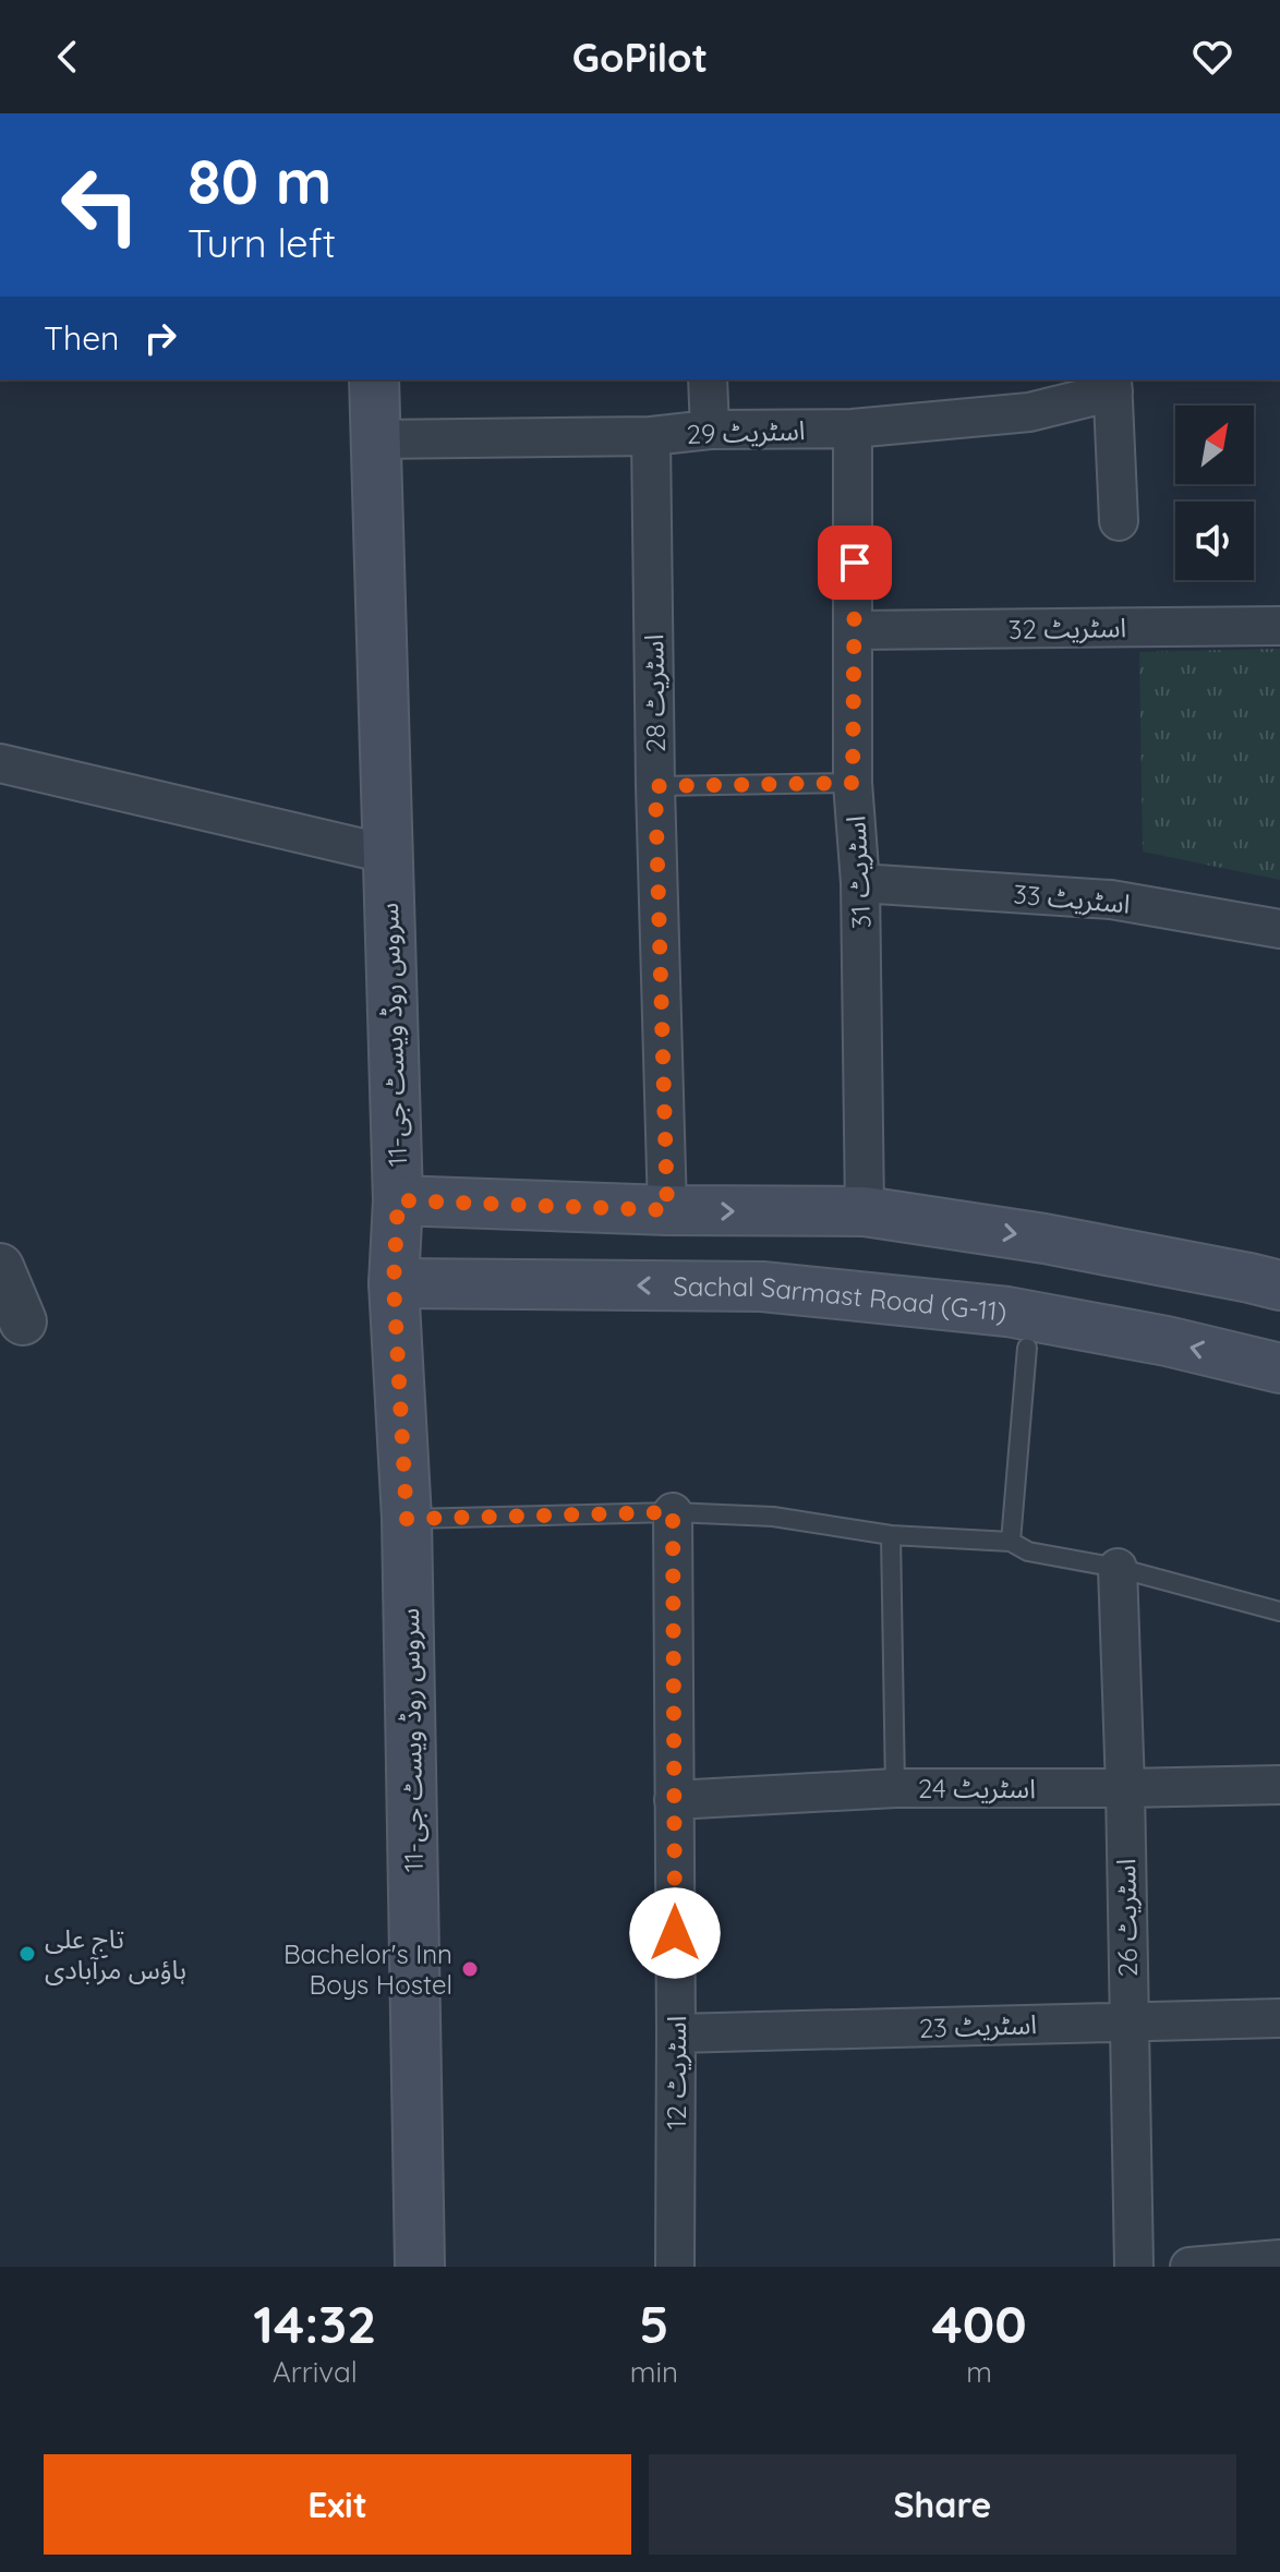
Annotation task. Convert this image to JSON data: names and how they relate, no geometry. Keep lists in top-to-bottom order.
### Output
{
  "streets": {
    "main road": ["سروس روڈ ویسٹ جی-11", "Sachal Sarmast Road (G-11)"],
    "street": [
      "اسٹریٹ 29",
      "اسٹریٹ 32",
      "اسٹریٹ 28",
      "اسٹریٹ 31",
      "اسٹریٹ 33",
      "اسٹریٹ 24",
      "اسٹریٹ 26",
      "اسٹریٹ 23",
      "اسٹریٹ 12"
    ]
  },
  "crossings": [
    ["اسٹریٹ 29", "اسٹریٹ 28"],
    ["اسٹریٹ 29", "اسٹریٹ 31"],
    ["اسٹریٹ 29", "سروس روڈ ویسٹ جی-11"],
    ["اسٹریٹ 32", "اسٹریٹ 31"],
    ["اسٹریٹ 31", "اسٹریٹ 33"],
    ["سروس روڈ ویسٹ جی-11", "Sachal Sarmast Road (G-11)"],
    ["اسٹریٹ 24", "اسٹریٹ 26"],
    ["اسٹریٹ 24", "اسٹریٹ 12"],
    ["اسٹریٹ 26", "اسٹریٹ 23"],
    ["اسٹریٹ 23", "اسٹریٹ 12"]
  ],
  "places": ["تاج علی ہاؤس مرآبادی", "Bachelor's Inn Boys Hostel"],
  "north": "top right",
  "page": {
    "header": "GoPilot",
    "turn": ["80 m", "Turn left"],
    "then": "Then",
    "eta": [
      "14:32",
      "Arrival",
      "5",
      "min",
      "400",
      "m"
    ],
    "buttons": ["Exit", "Share"]
  }
}
